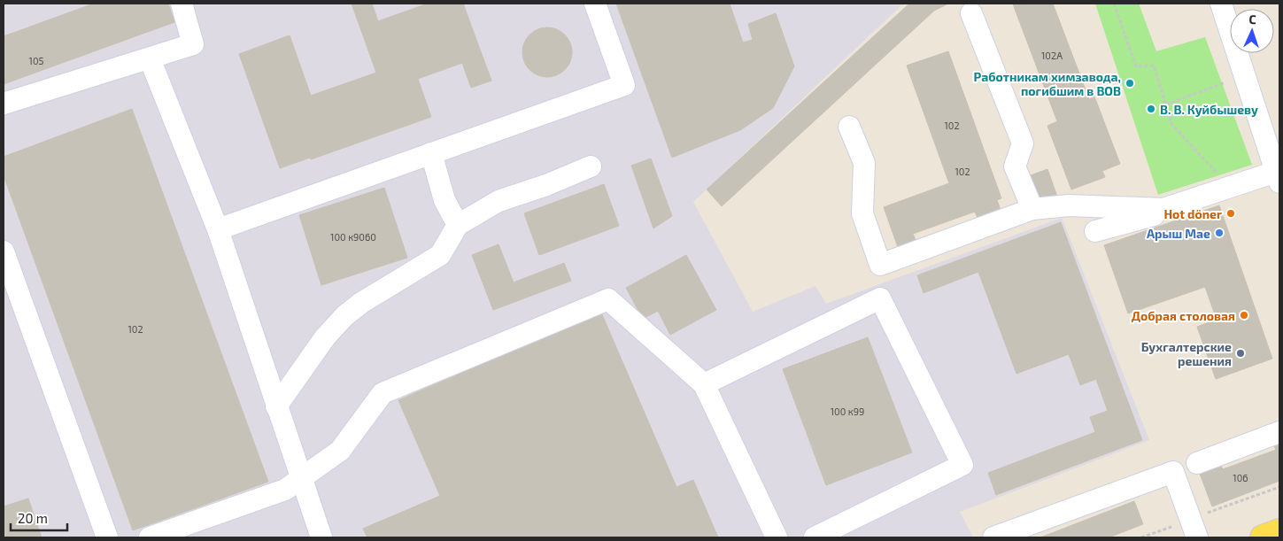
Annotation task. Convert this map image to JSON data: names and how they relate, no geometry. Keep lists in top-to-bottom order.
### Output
{
  "places": [
    "Работникам химзавода, погибшим в ВОВ",
    "В. В. Куйбышеву",
    "Hot döner",
    "Арыш Мае",
    "Добрая столовая",
    "Бухгалтерские решения"
  ],
  "house_numbers": [
    "102А",
    "105",
    "102",
    "102",
    "100 к9060",
    "102",
    "100 к99",
    "106"
  ],
  "scale_bar": "20 m",
  "north": "top"
}
